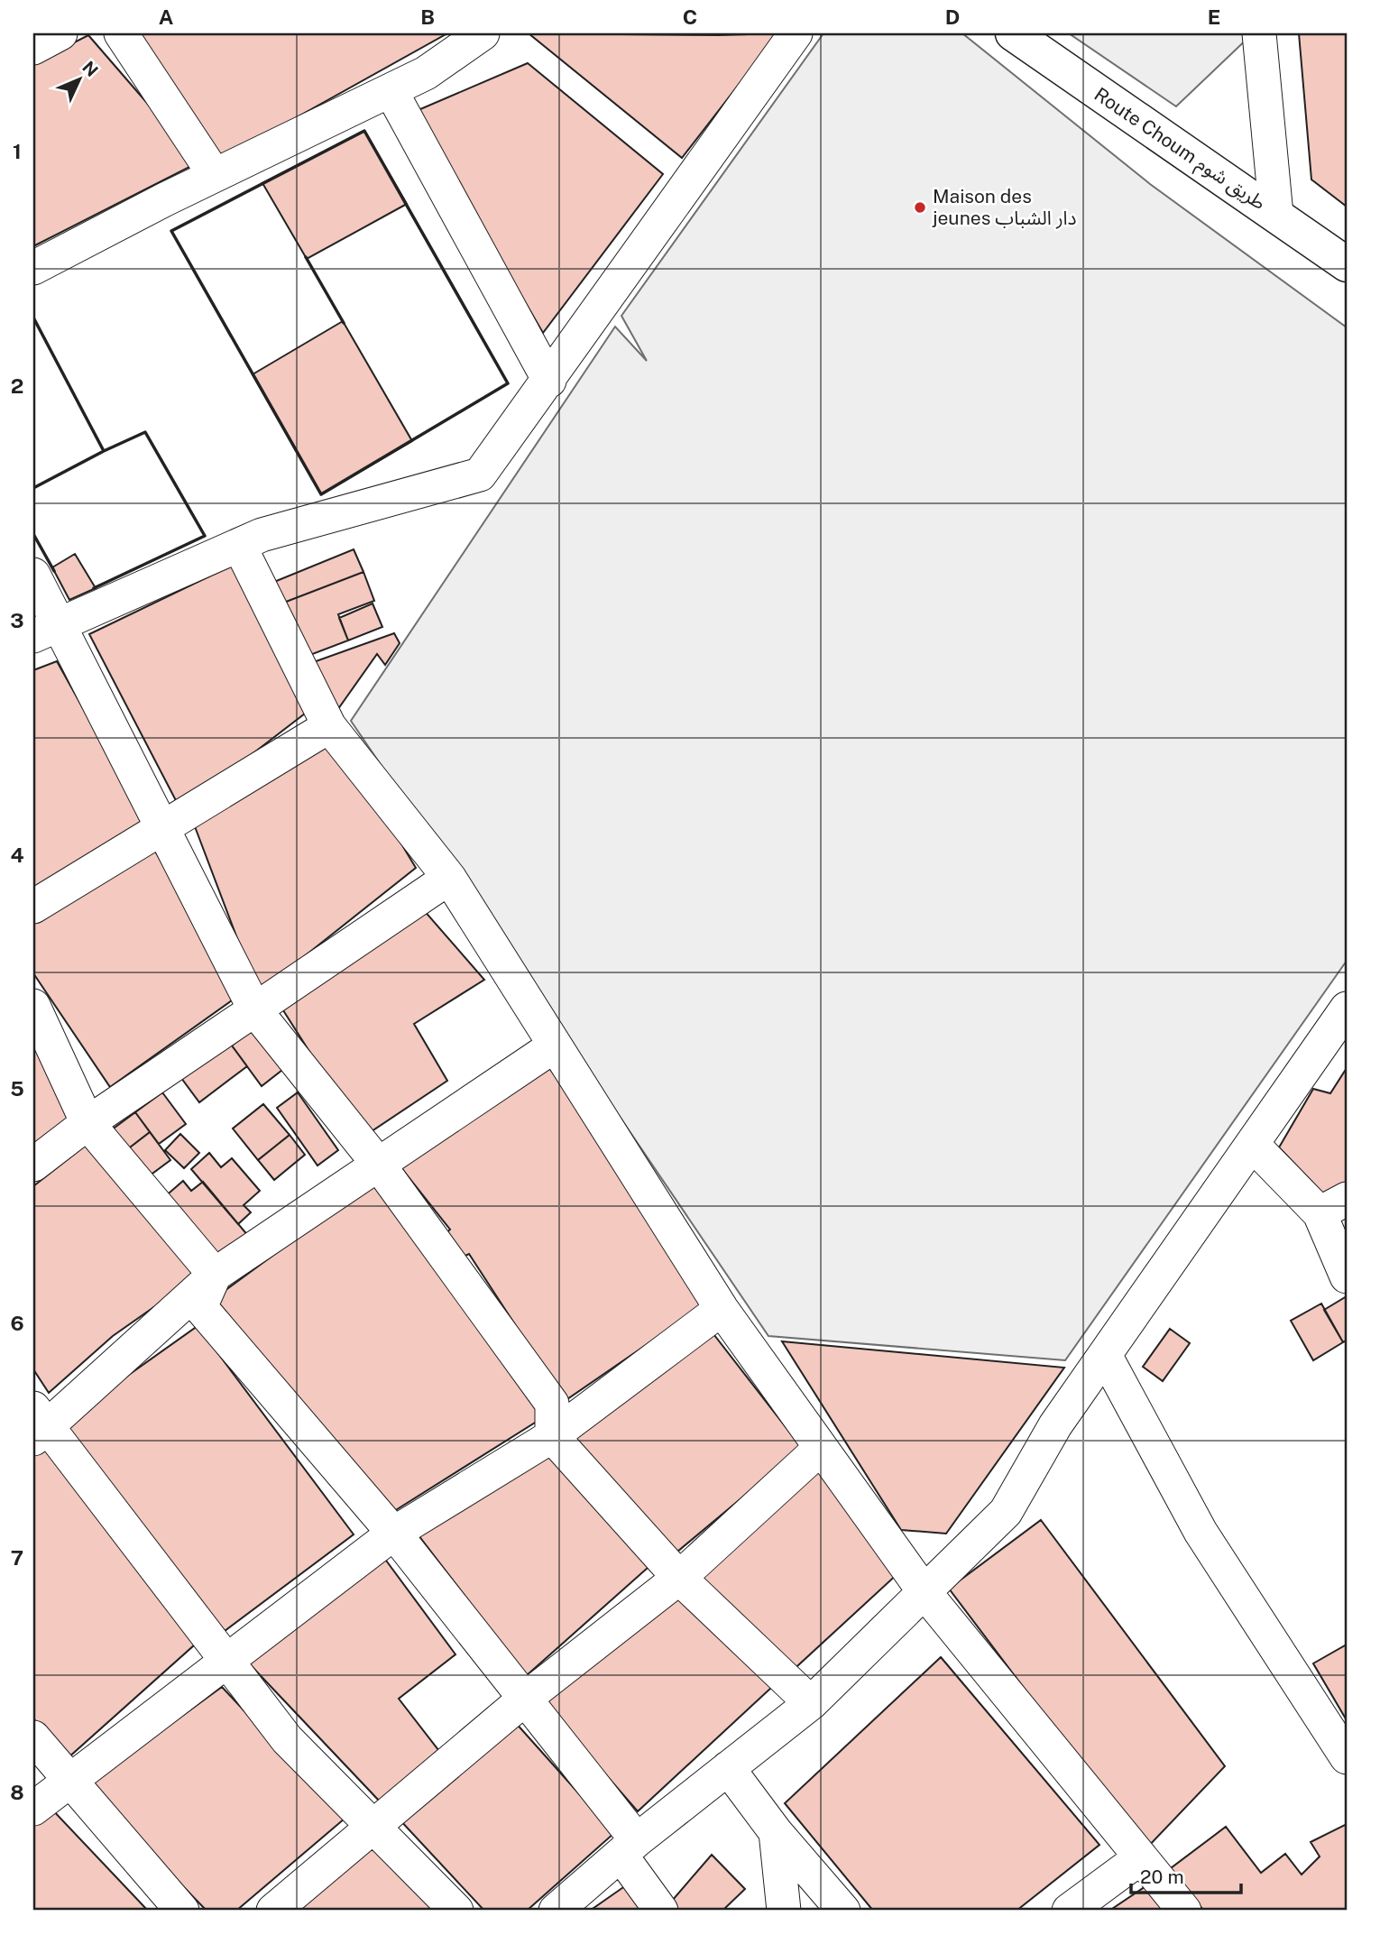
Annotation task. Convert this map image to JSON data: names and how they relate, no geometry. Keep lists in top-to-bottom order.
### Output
{
  "streets": {
    "highway": ["Route Choum طريق شوم"]
  },
  "places": ["Maison des jeunes دار الشباب"],
  "scale_bar": "20 m",
  "north": "top right",
  "grid": {
    "columns": [
      "A",
      "B",
      "C",
      "D",
      "E"
    ],
    "rows": [
      "1",
      "2",
      "3",
      "4",
      "5",
      "6",
      "7",
      "8"
    ]
  }
}
